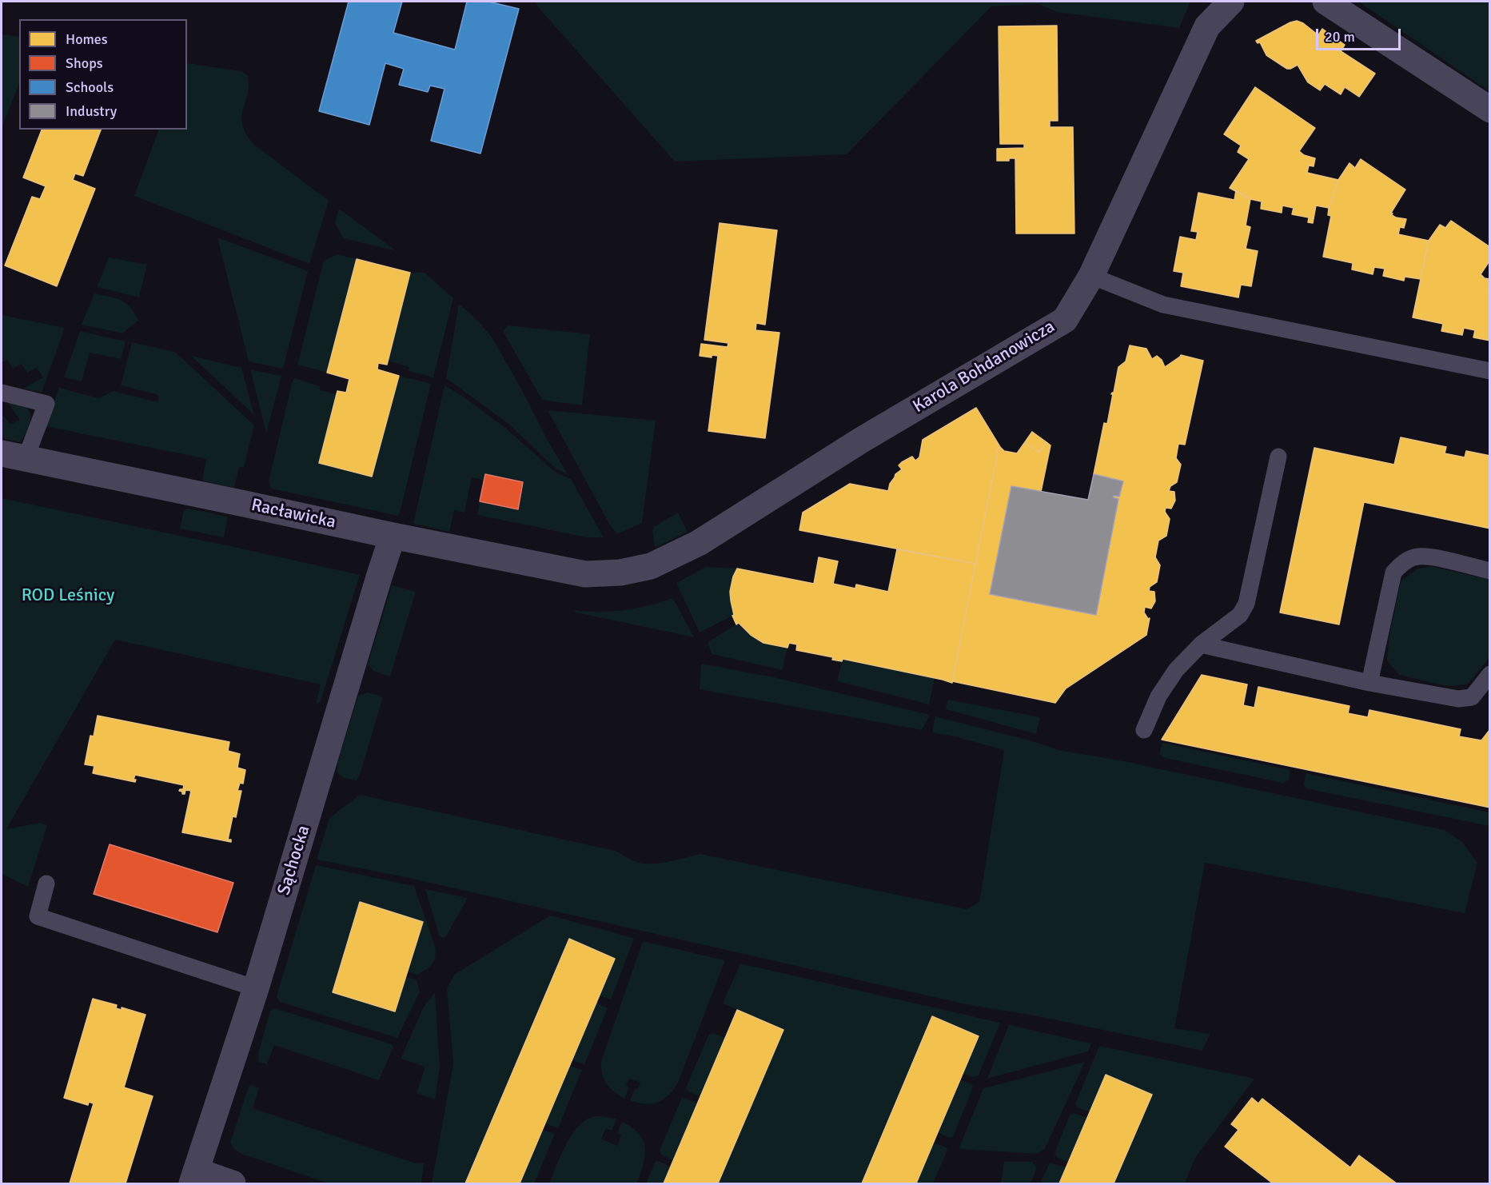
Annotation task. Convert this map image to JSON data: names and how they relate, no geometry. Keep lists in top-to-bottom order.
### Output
{
  "streets": {
    "street": ["Karola Bohdanowicza", "Racławicka", "Sąchocka"]
  },
  "crossings": [
    ["Karola Bohdanowicza", "Racławicka"],
    ["Racławicka", "Sąchocka"]
  ],
  "parks": ["ROD Leśnicy"],
  "legend": [
    "Homes",
    "Shops",
    "Schools",
    "Industry"
  ],
  "scale_bar": "20 m"
}
